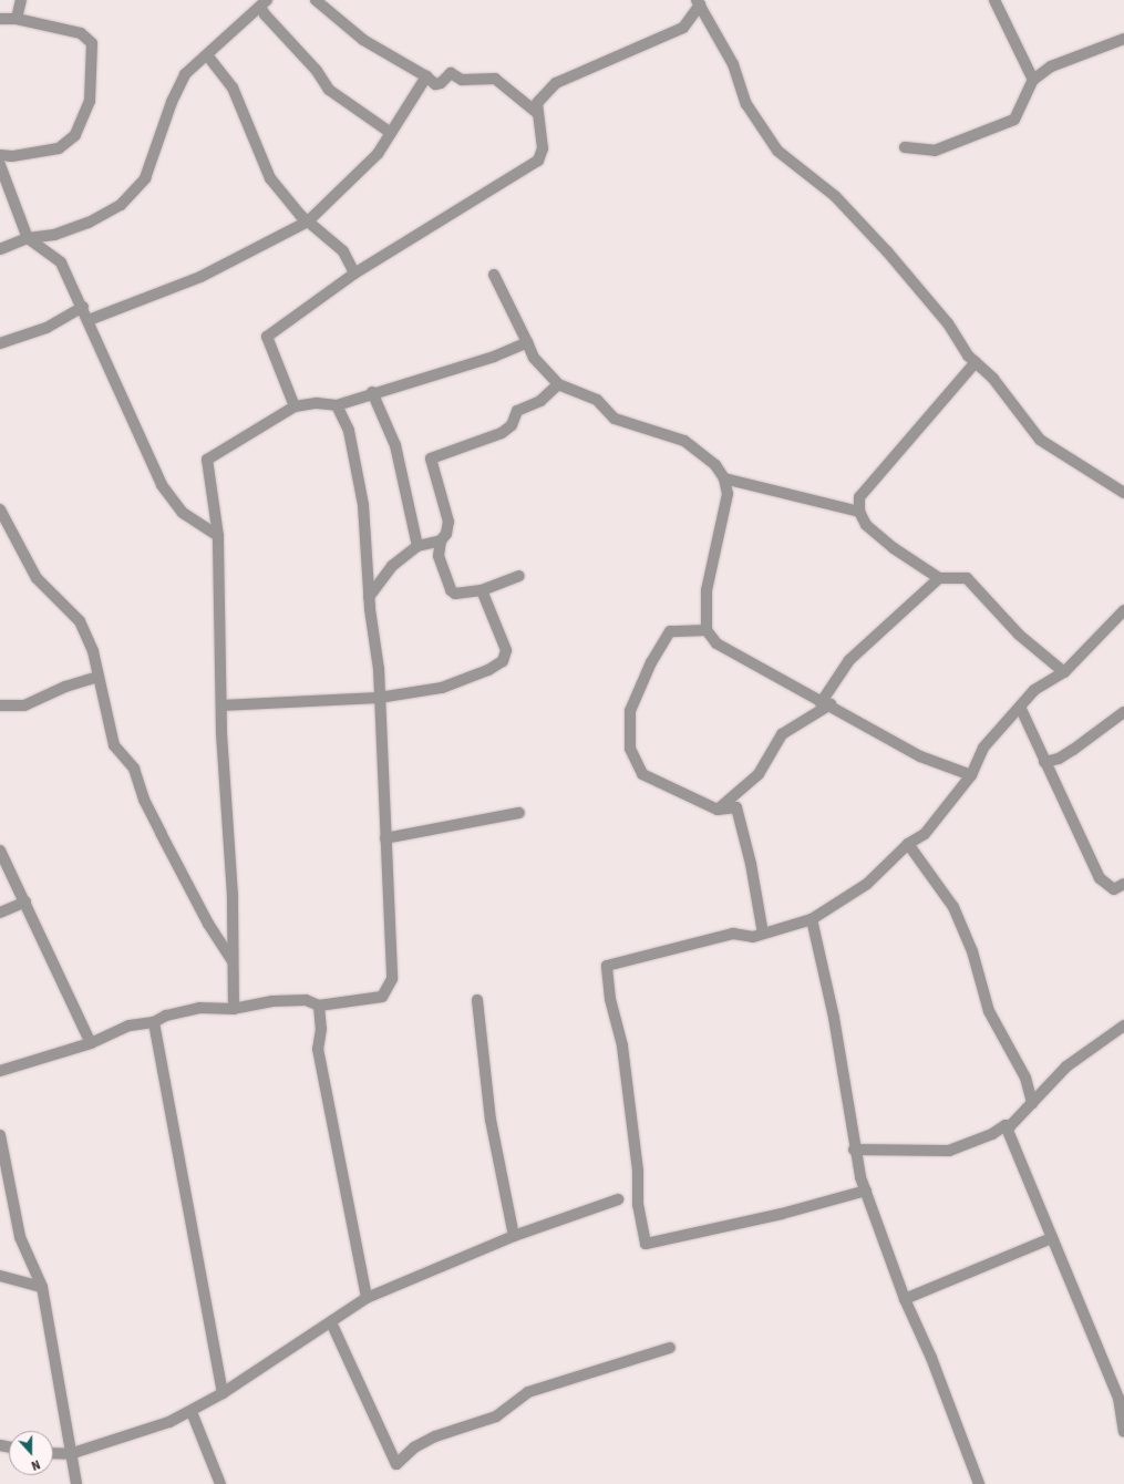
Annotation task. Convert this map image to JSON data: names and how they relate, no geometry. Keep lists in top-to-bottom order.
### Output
{
  "north": "bottom"
}
